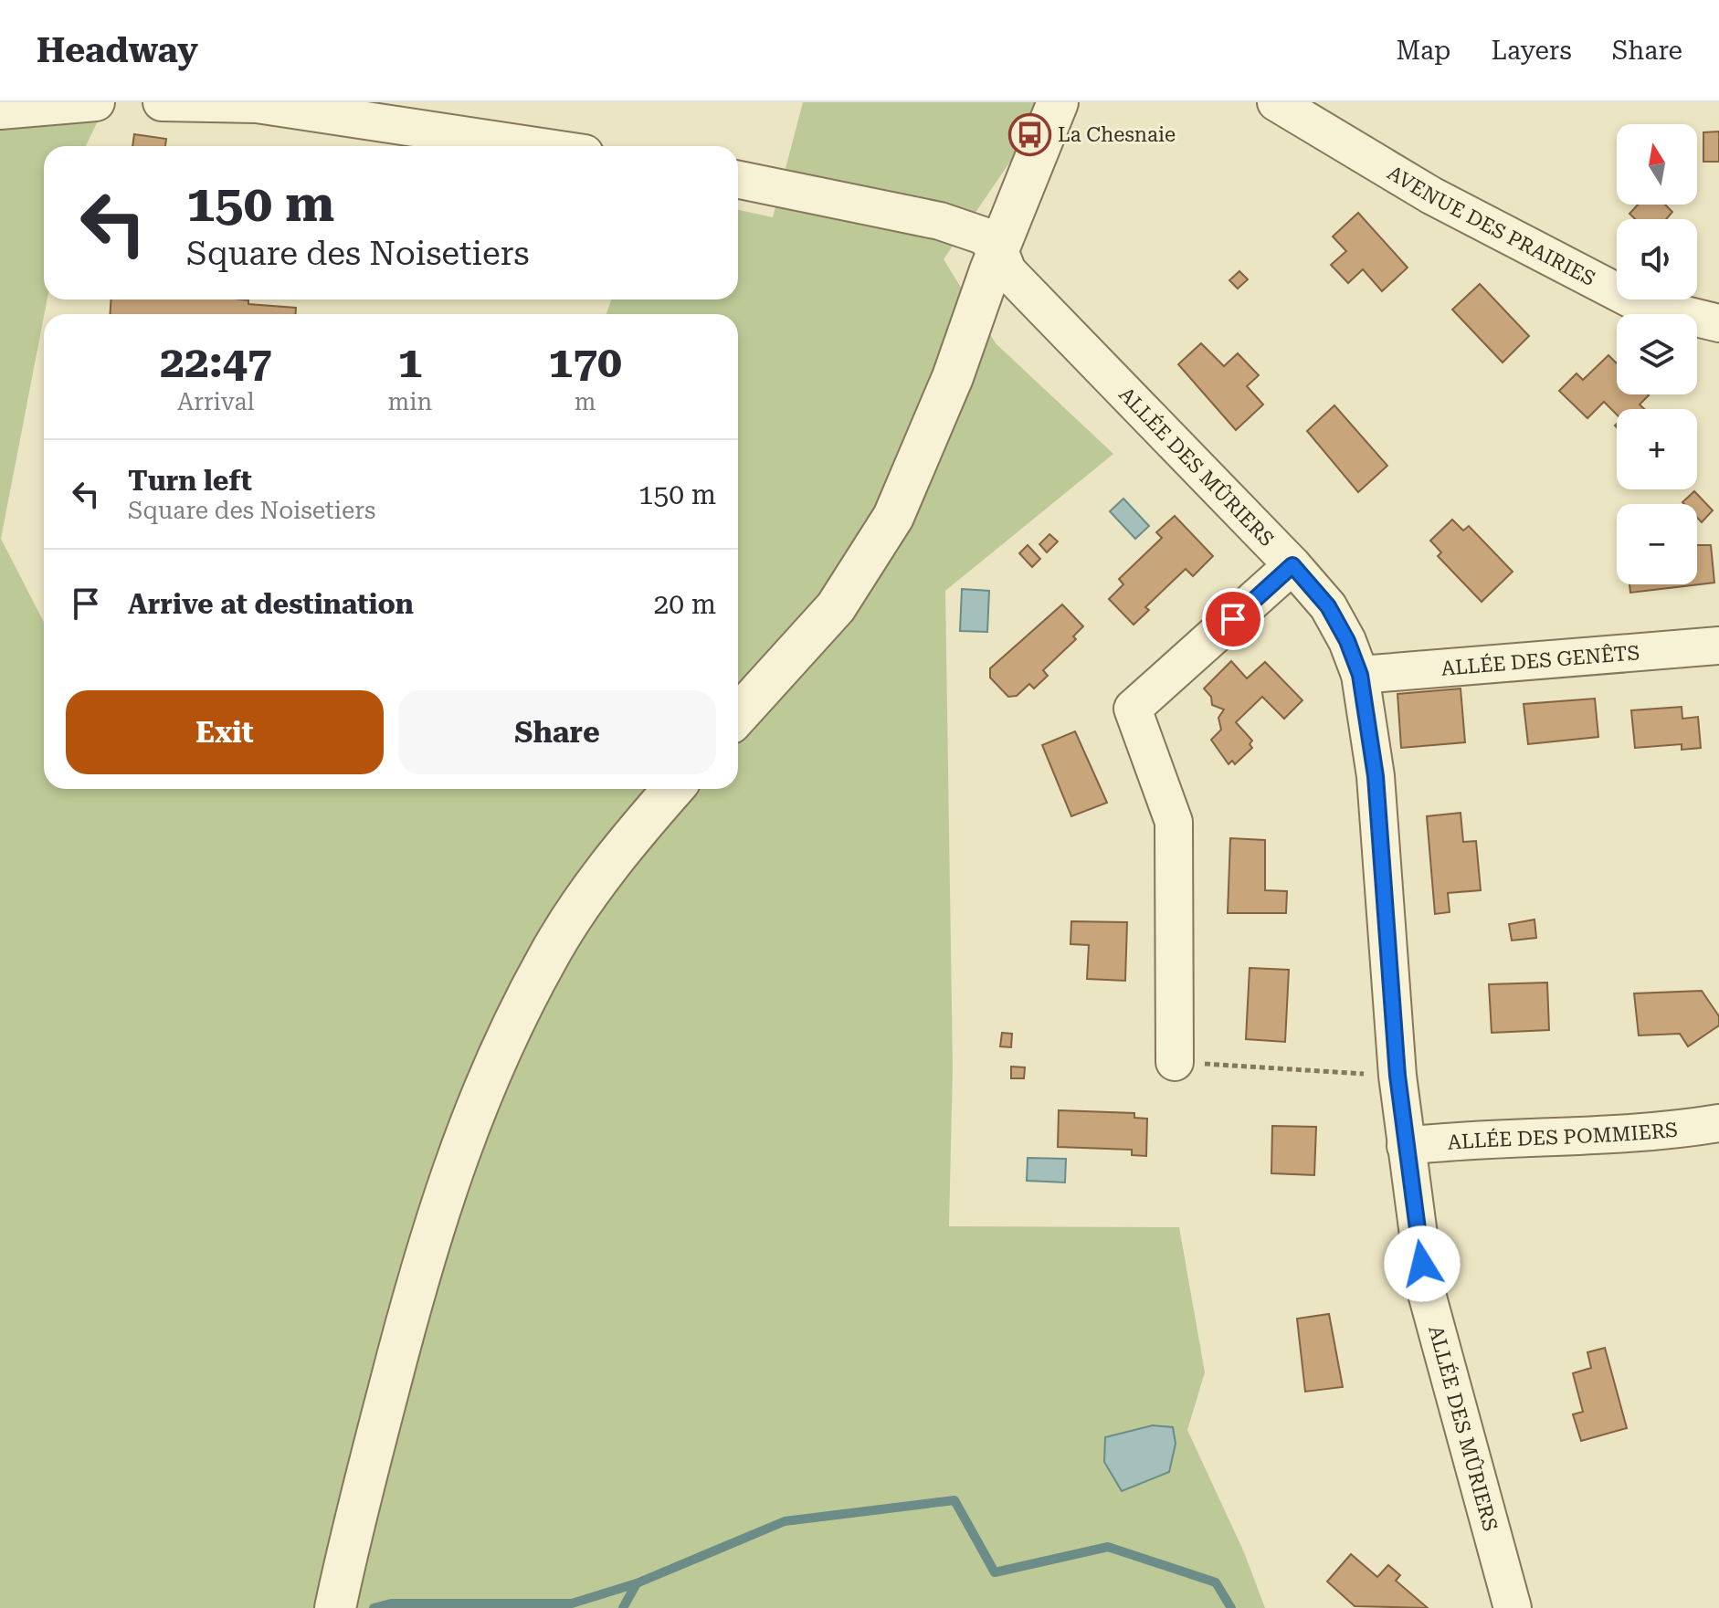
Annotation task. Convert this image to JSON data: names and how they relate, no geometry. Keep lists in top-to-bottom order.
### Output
{
  "streets": {
    "street": [
      "AVENUE DES PRAIRIES",
      "ALLÉE DES MÛRIERS",
      "ALLÉE DES GENÊTS",
      "ALLÉE DES POMMIERS"
    ]
  },
  "crossings": [
    ["ALLÉE DES MÛRIERS", "ALLÉE DES GENÊTS"],
    ["ALLÉE DES MÛRIERS", "ALLÉE DES POMMIERS"]
  ],
  "places": {
    "bus stop": ["La Chesnaie"]
  },
  "north": "top",
  "page": {
    "header": "Headway",
    "nav": ["Map", "Layers", "Share"],
    "map_buttons": ["+", "−"],
    "turn": ["150 m", "Square des Noisetiers"],
    "eta": [
      "22:47",
      "Arrival",
      "1",
      "min",
      "170",
      "m"
    ],
    "list": [
      {
        "name": "Turn left",
        "note": "Square des Noisetiers",
        "value": "150 m"
      },
      {
        "name": "Arrive at destination",
        "value": "20 m"
      }
    ],
    "buttons": ["Exit", "Share"]
  }
}
